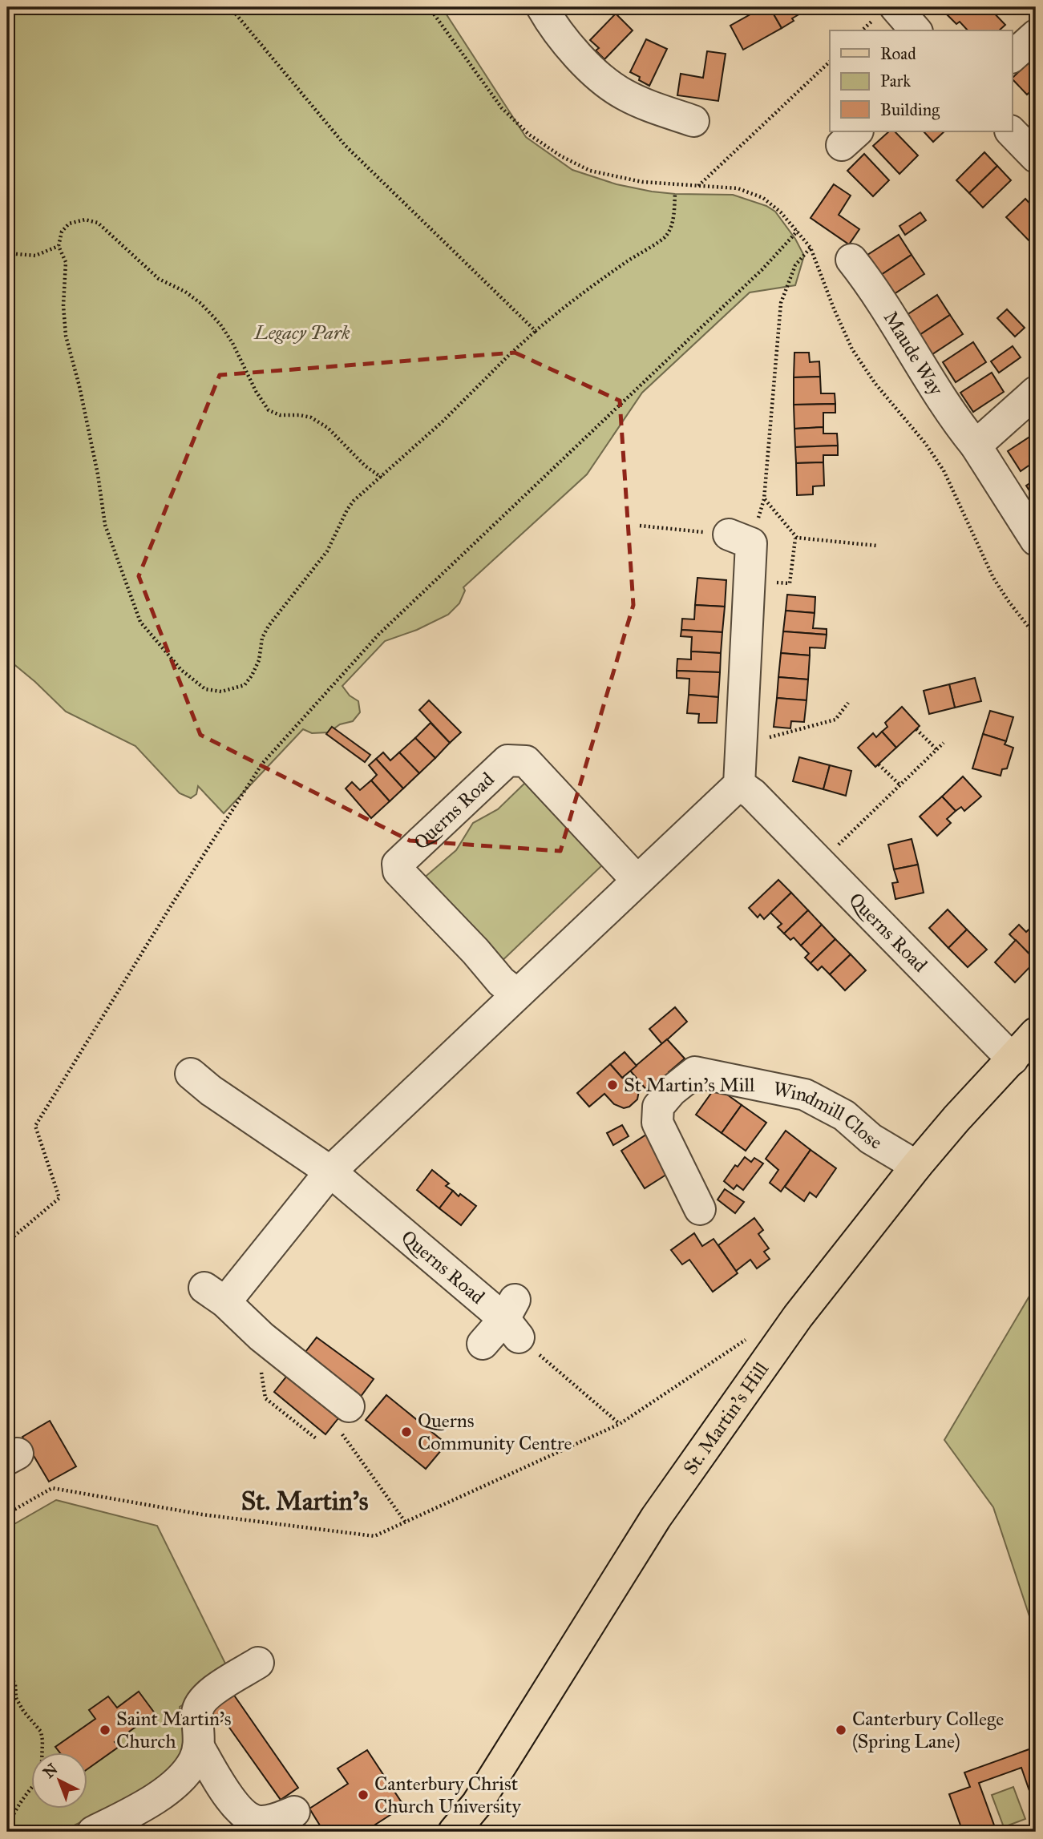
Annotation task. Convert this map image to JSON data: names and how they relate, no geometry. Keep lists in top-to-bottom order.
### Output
{
  "streets": {
    "main road": ["St. Martin's Hill"],
    "street": ["Maude Way", "Querns Road", "Windmill Close"]
  },
  "crossings": [
    ["Querns Road", "St. Martin's Hill"],
    ["Windmill Close", "St. Martin's Hill"]
  ],
  "districts": ["St. Martin's"],
  "parks": ["Legacy Park"],
  "places": [
    "St Martin's Mill",
    "Querns Community Centre",
    "Saint Martin's Church",
    "Canterbury College (Spring Lane)",
    "Canterbury Christ Church University"
  ],
  "legend": ["Road", "Park", "Building"],
  "north": "top left"
}
